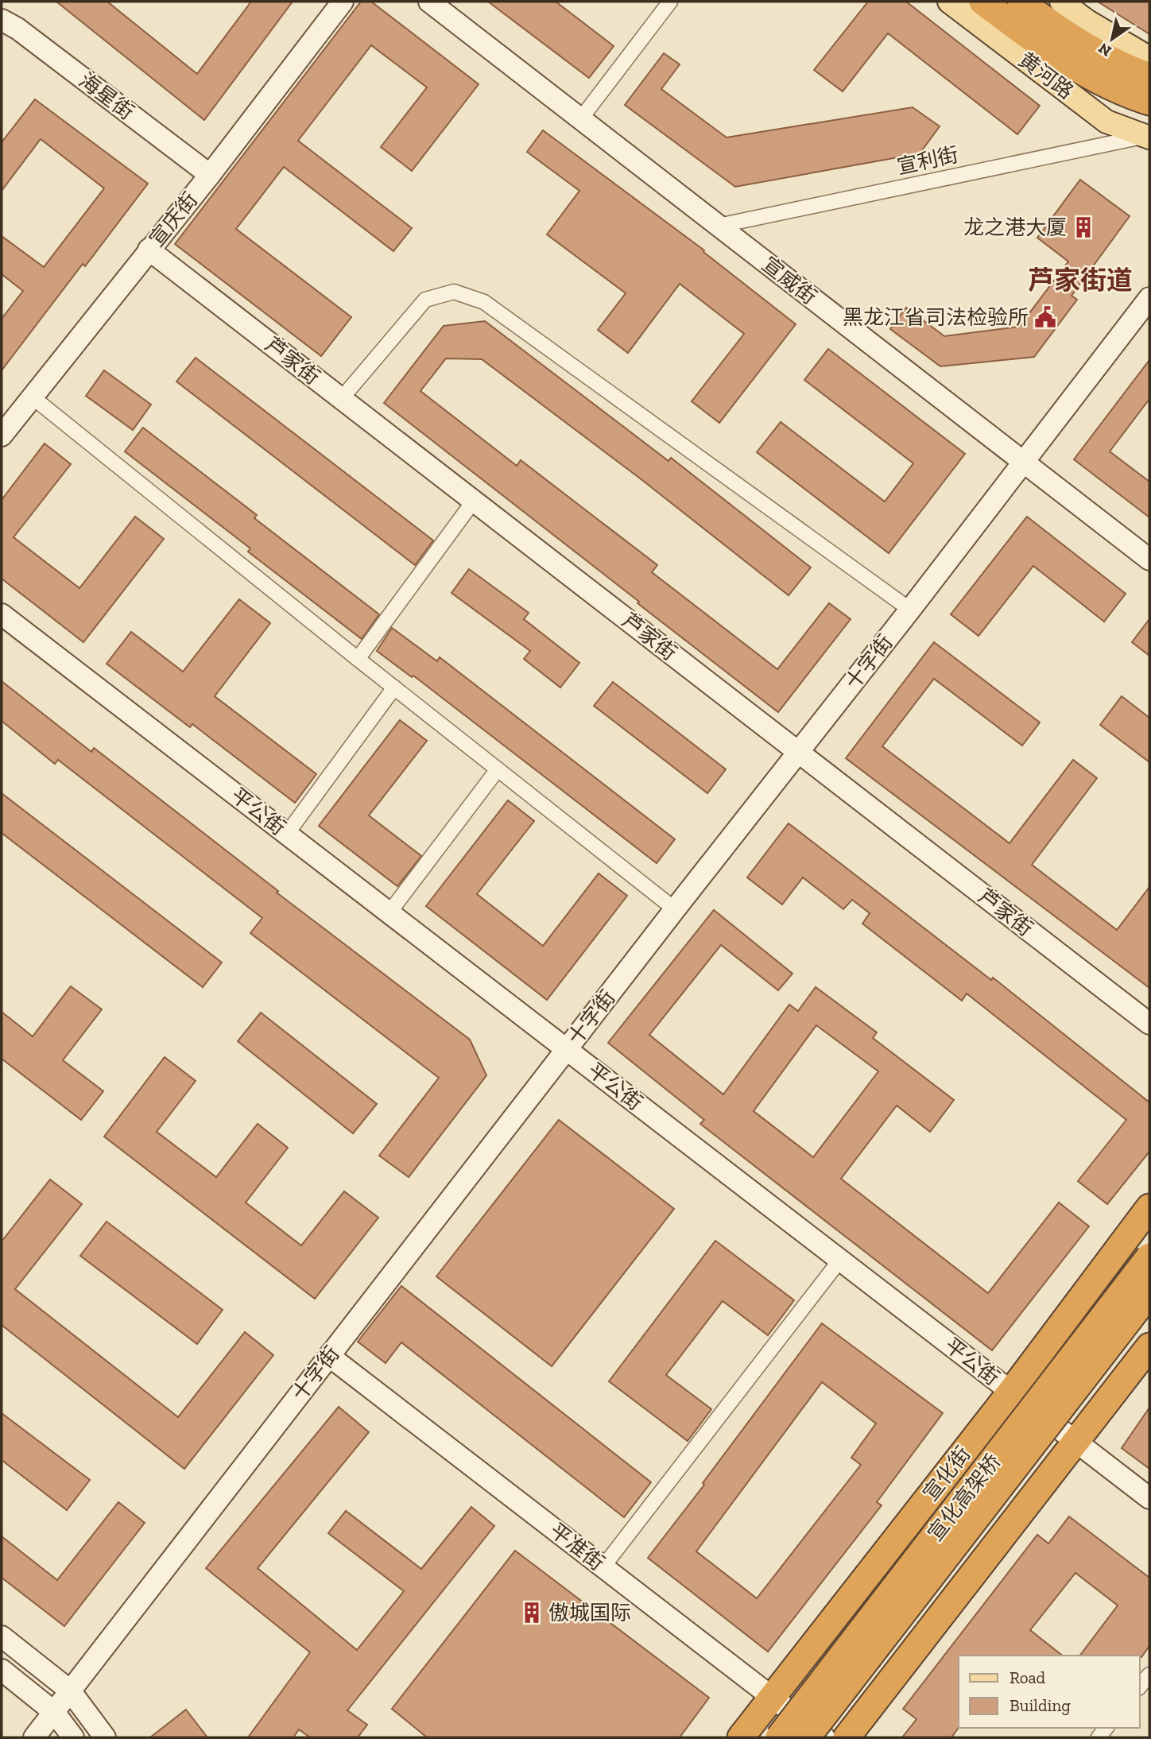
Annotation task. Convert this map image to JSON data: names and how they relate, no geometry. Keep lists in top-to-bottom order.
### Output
{
  "streets": {
    "highway": ["宣化街", "宣化高架桥"],
    "main road": ["黄河路"],
    "street": [
      "海星街",
      "宣利街",
      "宣庆街",
      "宣威街",
      "芦家街",
      "十字街",
      "平公街",
      "平准街"
    ]
  },
  "crossings": [
    ["黄河路", "宣利街"],
    ["海星街", "宣庆街"],
    ["宣利街", "宣威街"],
    ["宣庆街", "芦家街"],
    ["宣威街", "十字街"],
    ["芦家街", "十字街"],
    ["十字街", "平公街"],
    ["十字街", "平准街"],
    ["平公街", "宣化街"],
    ["宣化街", "平准街"]
  ],
  "districts": ["芦家街道"],
  "places": {
    "building": ["龙之港大厦", "傲城国际"],
    "public building": ["黑龙江省司法检验所"]
  },
  "legend": ["Road", "Building"],
  "north": "bottom left"
}
